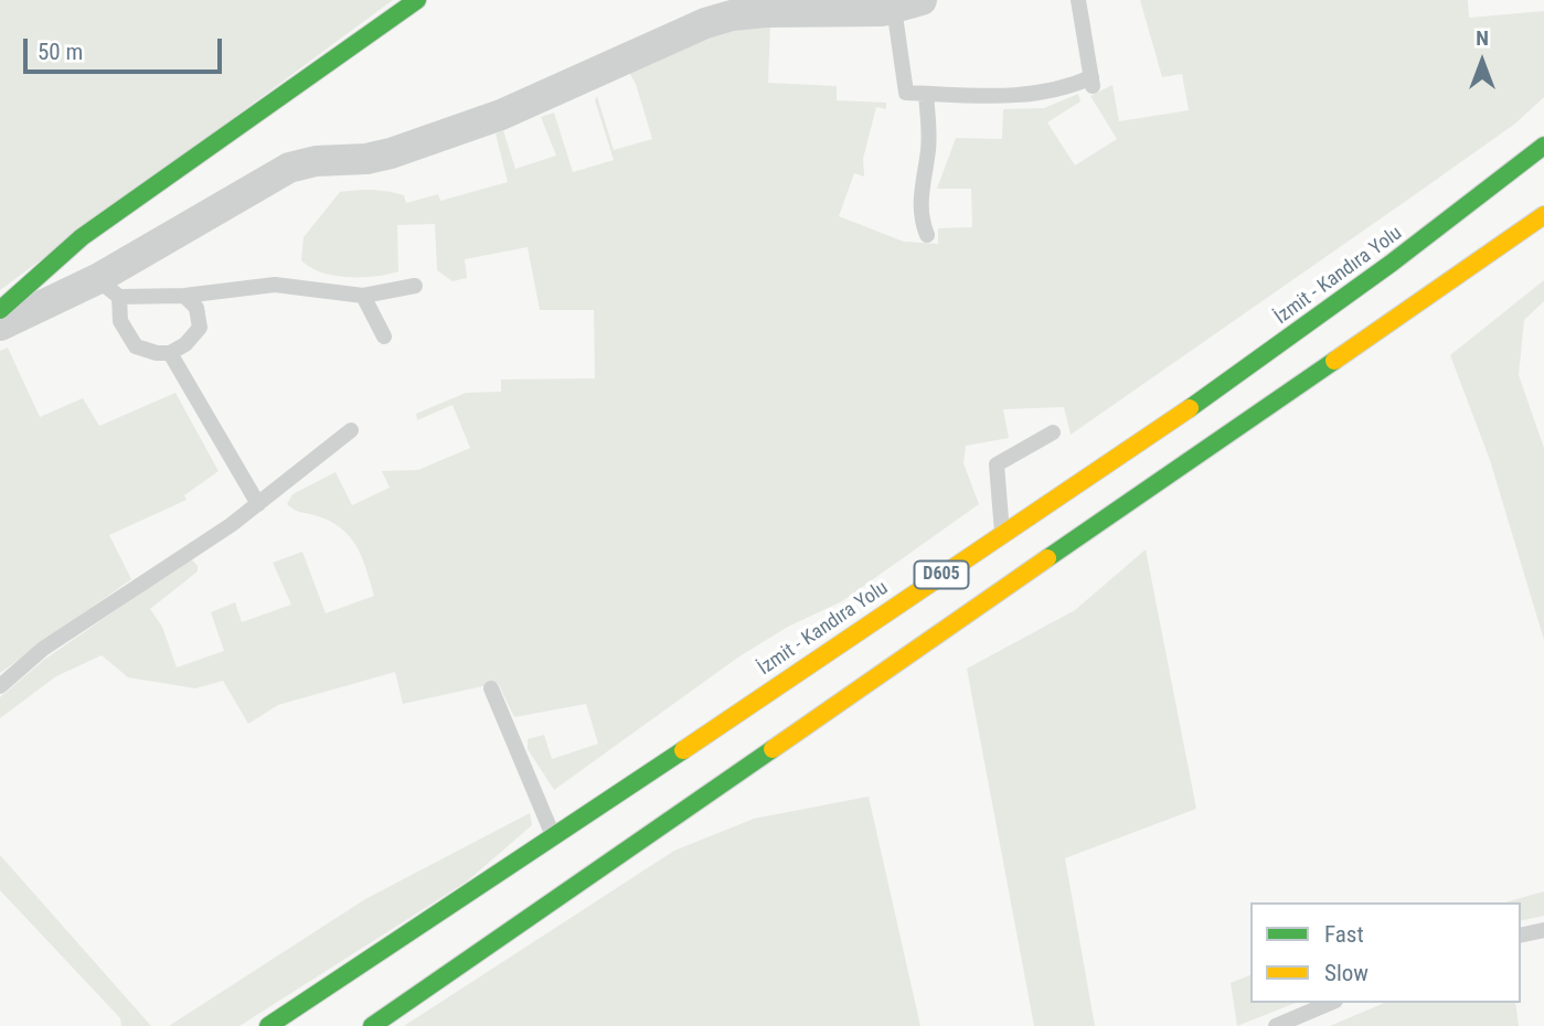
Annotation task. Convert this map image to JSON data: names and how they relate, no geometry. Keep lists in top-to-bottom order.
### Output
{
  "streets": {
    "main road": ["İzmit - Kandıra Yolu", "D605"]
  },
  "legend": ["Fast", "Slow"],
  "scale_bar": "50 m",
  "north": "top"
}
